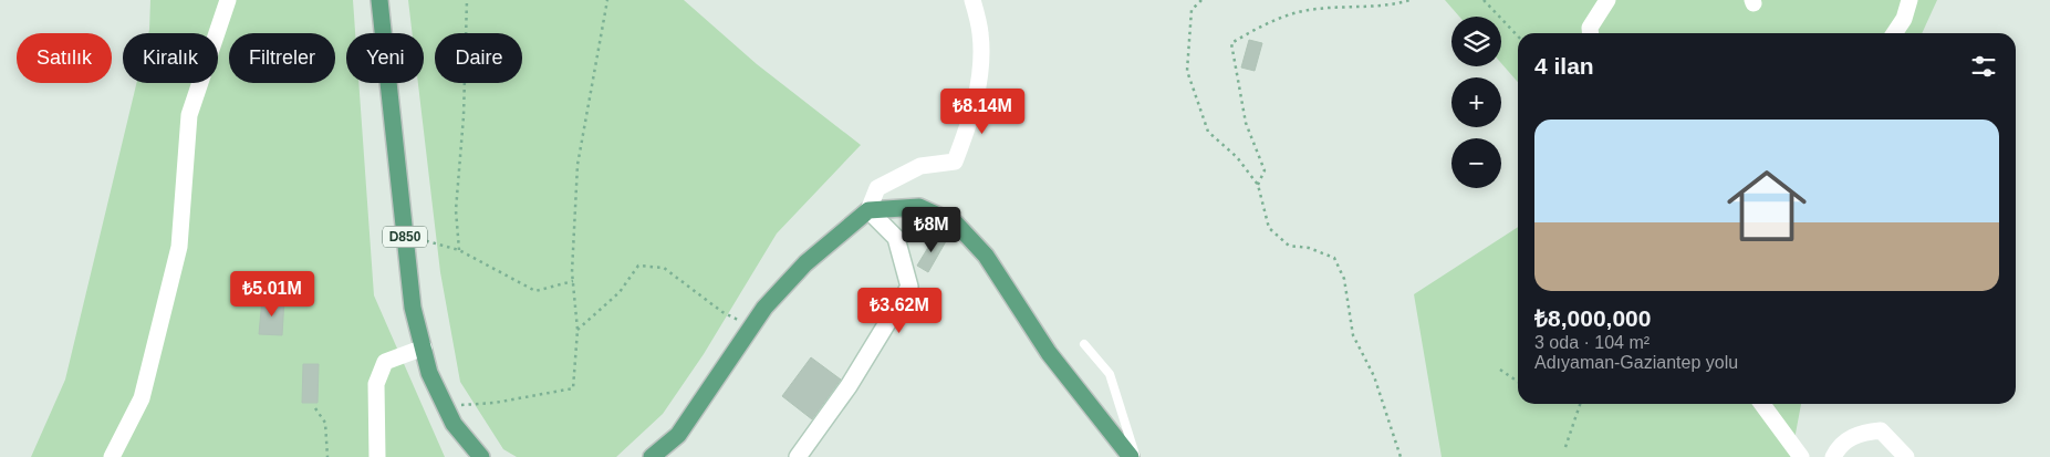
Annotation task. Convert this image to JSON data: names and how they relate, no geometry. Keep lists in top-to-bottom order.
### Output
{
  "streets": {
    "main road": ["D850"]
  },
  "page": {
    "map_buttons": ["+", "−"],
    "chip": [
      "Satılık",
      "Kiralık",
      "Filtreler",
      "Yeni",
      "Daire"
    ],
    "heading": "4 ilan",
    "price": [
      "₺8.14M",
      "₺8M",
      "₺5.01M",
      "₺3.62M"
    ],
    "list": [
      {
        "name": "₺8,000,000",
        "note": "3 oda · 104 m² · Adıyaman-Gaziantep yolu"
      }
    ]
  }
}
